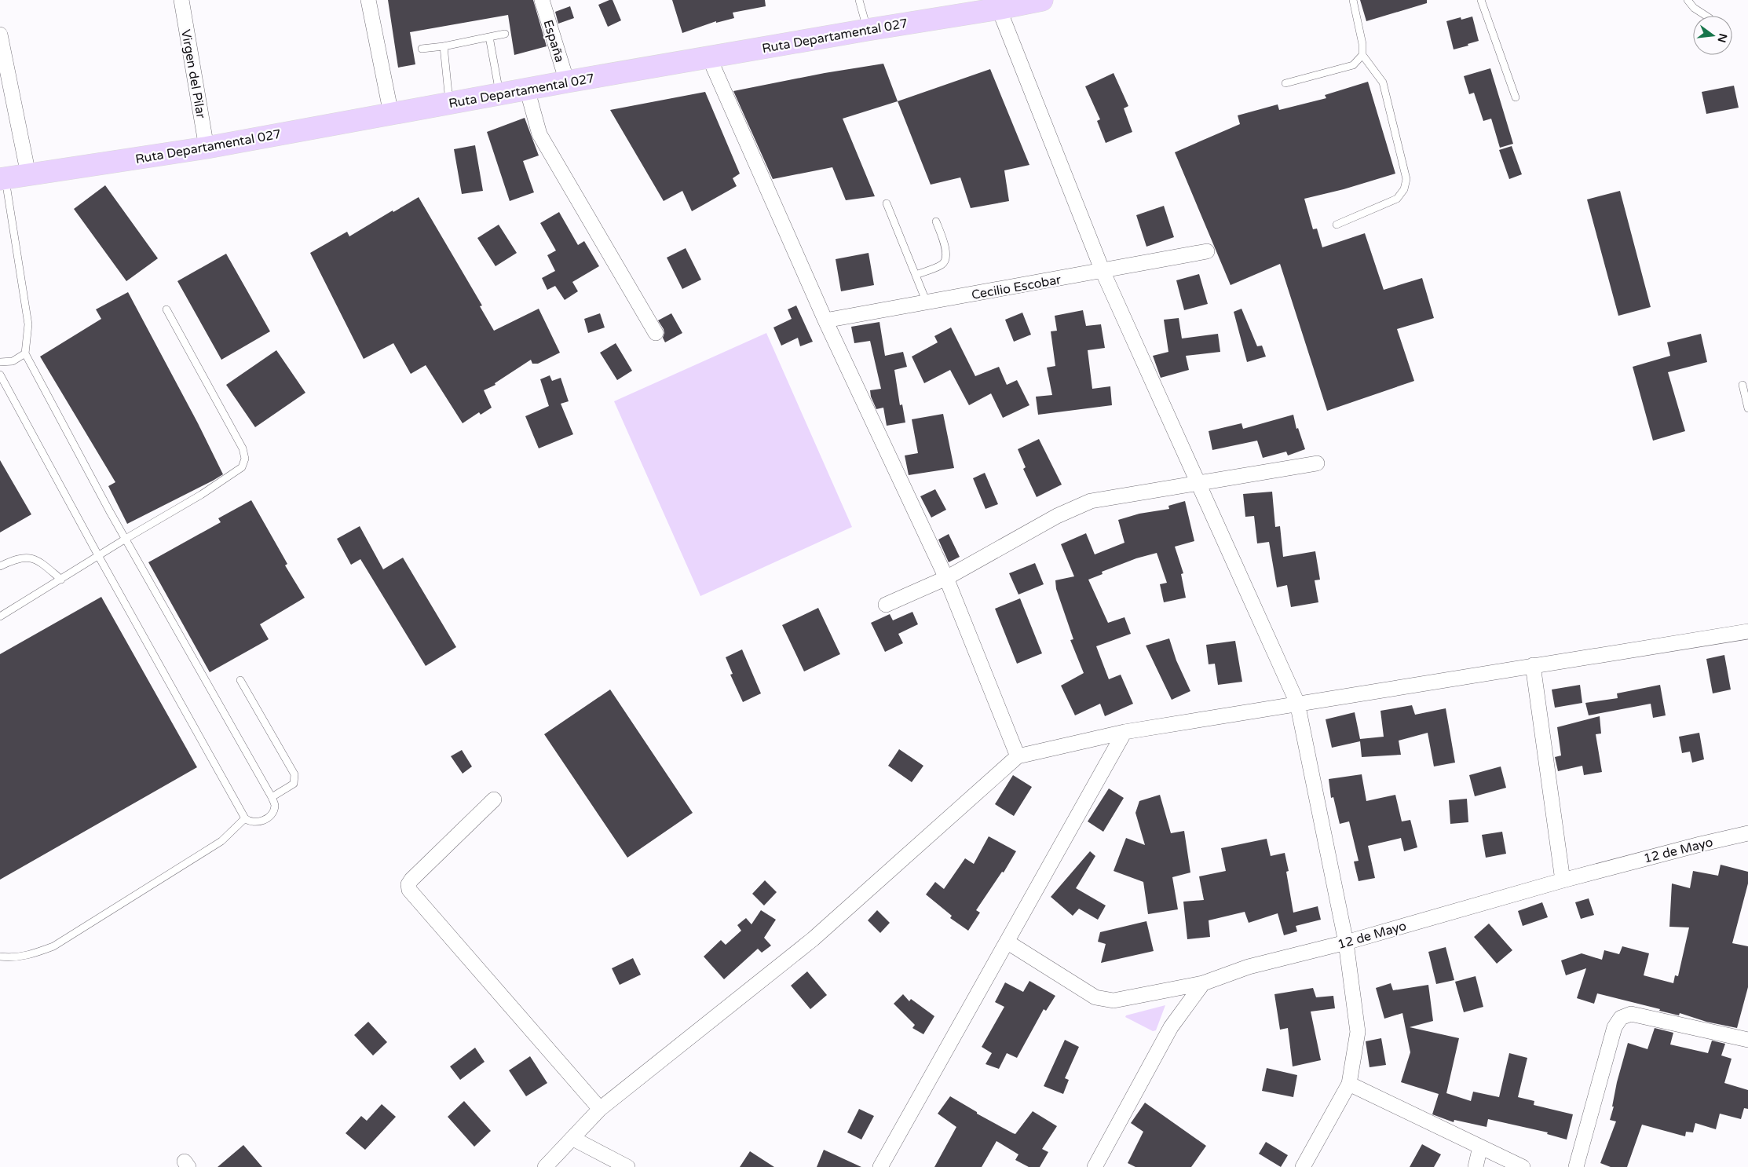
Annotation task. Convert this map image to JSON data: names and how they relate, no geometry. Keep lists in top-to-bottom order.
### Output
{
  "streets": {
    "main road": ["Ruta Departamental 027"],
    "street": [
      "España",
      "Virgen del Pilar",
      "Cecilio Escobar",
      "12 de Mayo"
    ]
  },
  "crossings": [
    ["Ruta Departamental 027", "España"],
    ["Ruta Departamental 027", "Virgen del Pilar"]
  ],
  "north": "right"
}
